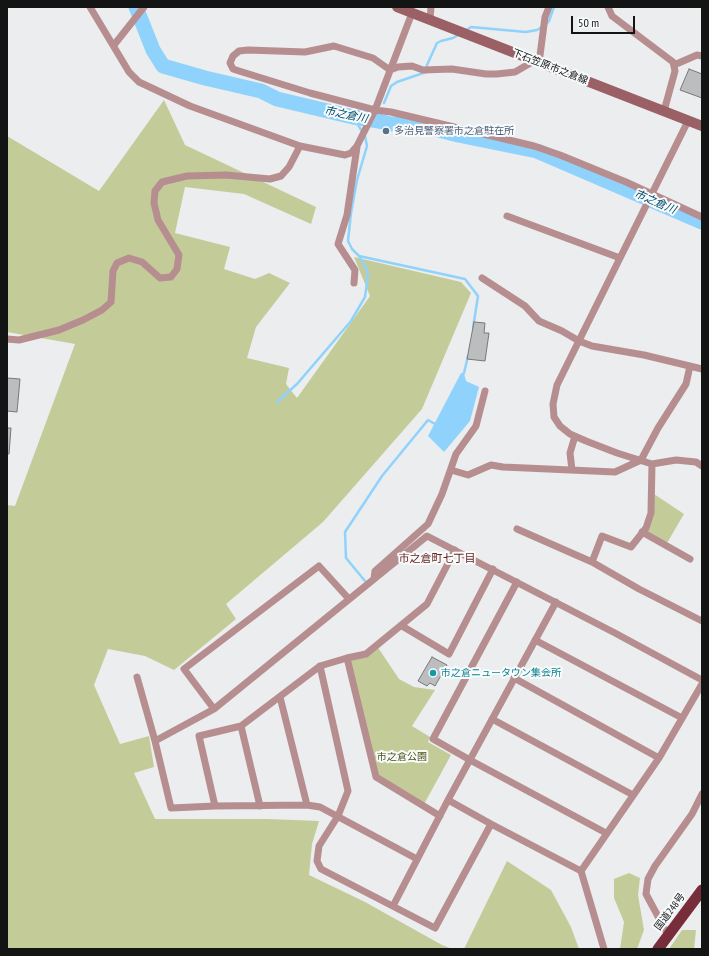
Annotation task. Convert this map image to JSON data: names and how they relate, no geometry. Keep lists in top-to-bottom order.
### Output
{
  "streets": {
    "highway": ["国道248号"],
    "main road": ["下石笠原市之倉線"]
  },
  "districts": ["市之倉町七丁目"],
  "water": ["市之倉川"],
  "parks": ["市之倉公園"],
  "places": ["多治見警察署市之倉駐在所", "市之倉ニュータウン集会所"],
  "scale_bar": "50 m"
}
